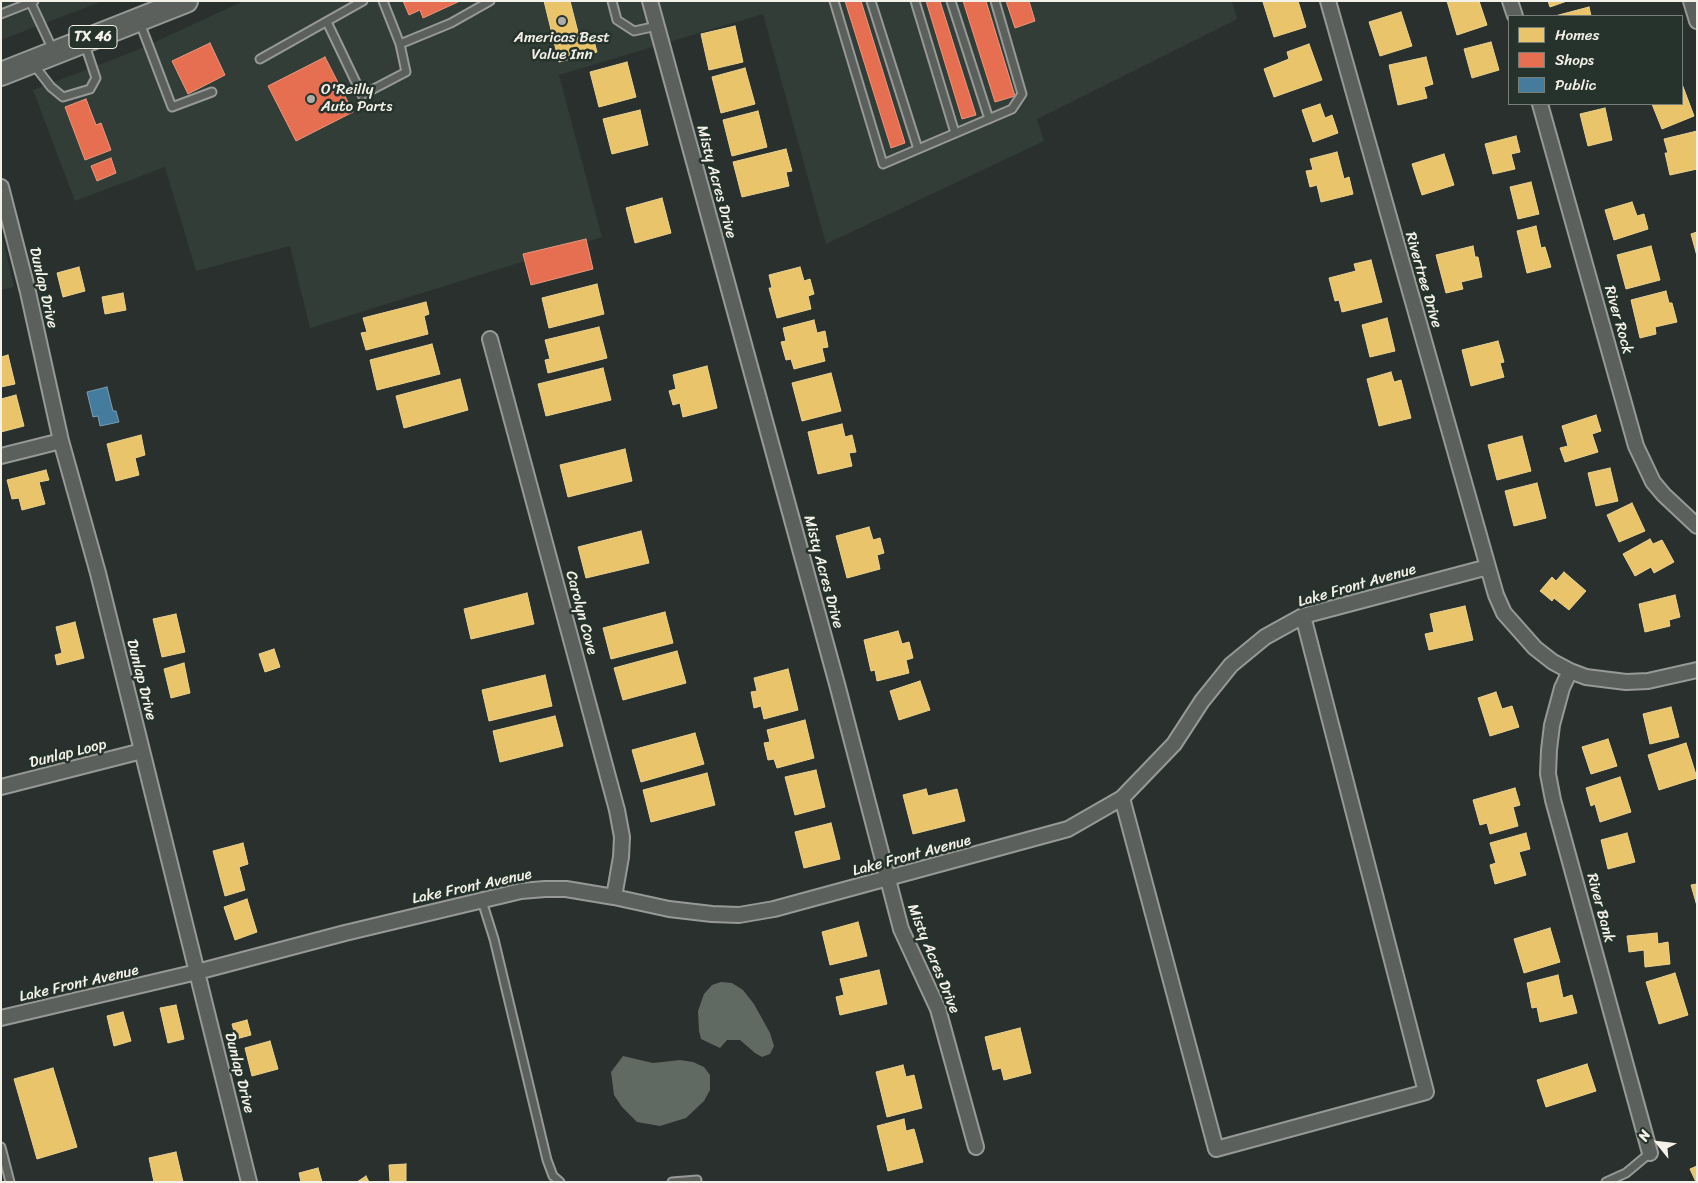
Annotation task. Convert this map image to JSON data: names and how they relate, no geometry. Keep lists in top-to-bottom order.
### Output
{
  "streets": {
    "main road": ["TX 46"],
    "street": [
      "Misty Acres Drive",
      "Rivertree Drive",
      "Dunlap Drive",
      "River Rock",
      "Lake Front Avenue",
      "Carolyn Cove",
      "Dunlap Loop",
      "River Bank"
    ]
  },
  "crossings": [
    ["Misty Acres Drive", "Lake Front Avenue"],
    ["Rivertree Drive", "Lake Front Avenue"],
    ["Dunlap Drive", "Lake Front Avenue"],
    ["Dunlap Drive", "Dunlap Loop"],
    ["Lake Front Avenue", "Carolyn Cove"]
  ],
  "places": ["Americas Best Value Inn", "O'Reilly Auto Parts"],
  "legend": ["Homes", "Shops", "Public"],
  "north": "top left"
}
